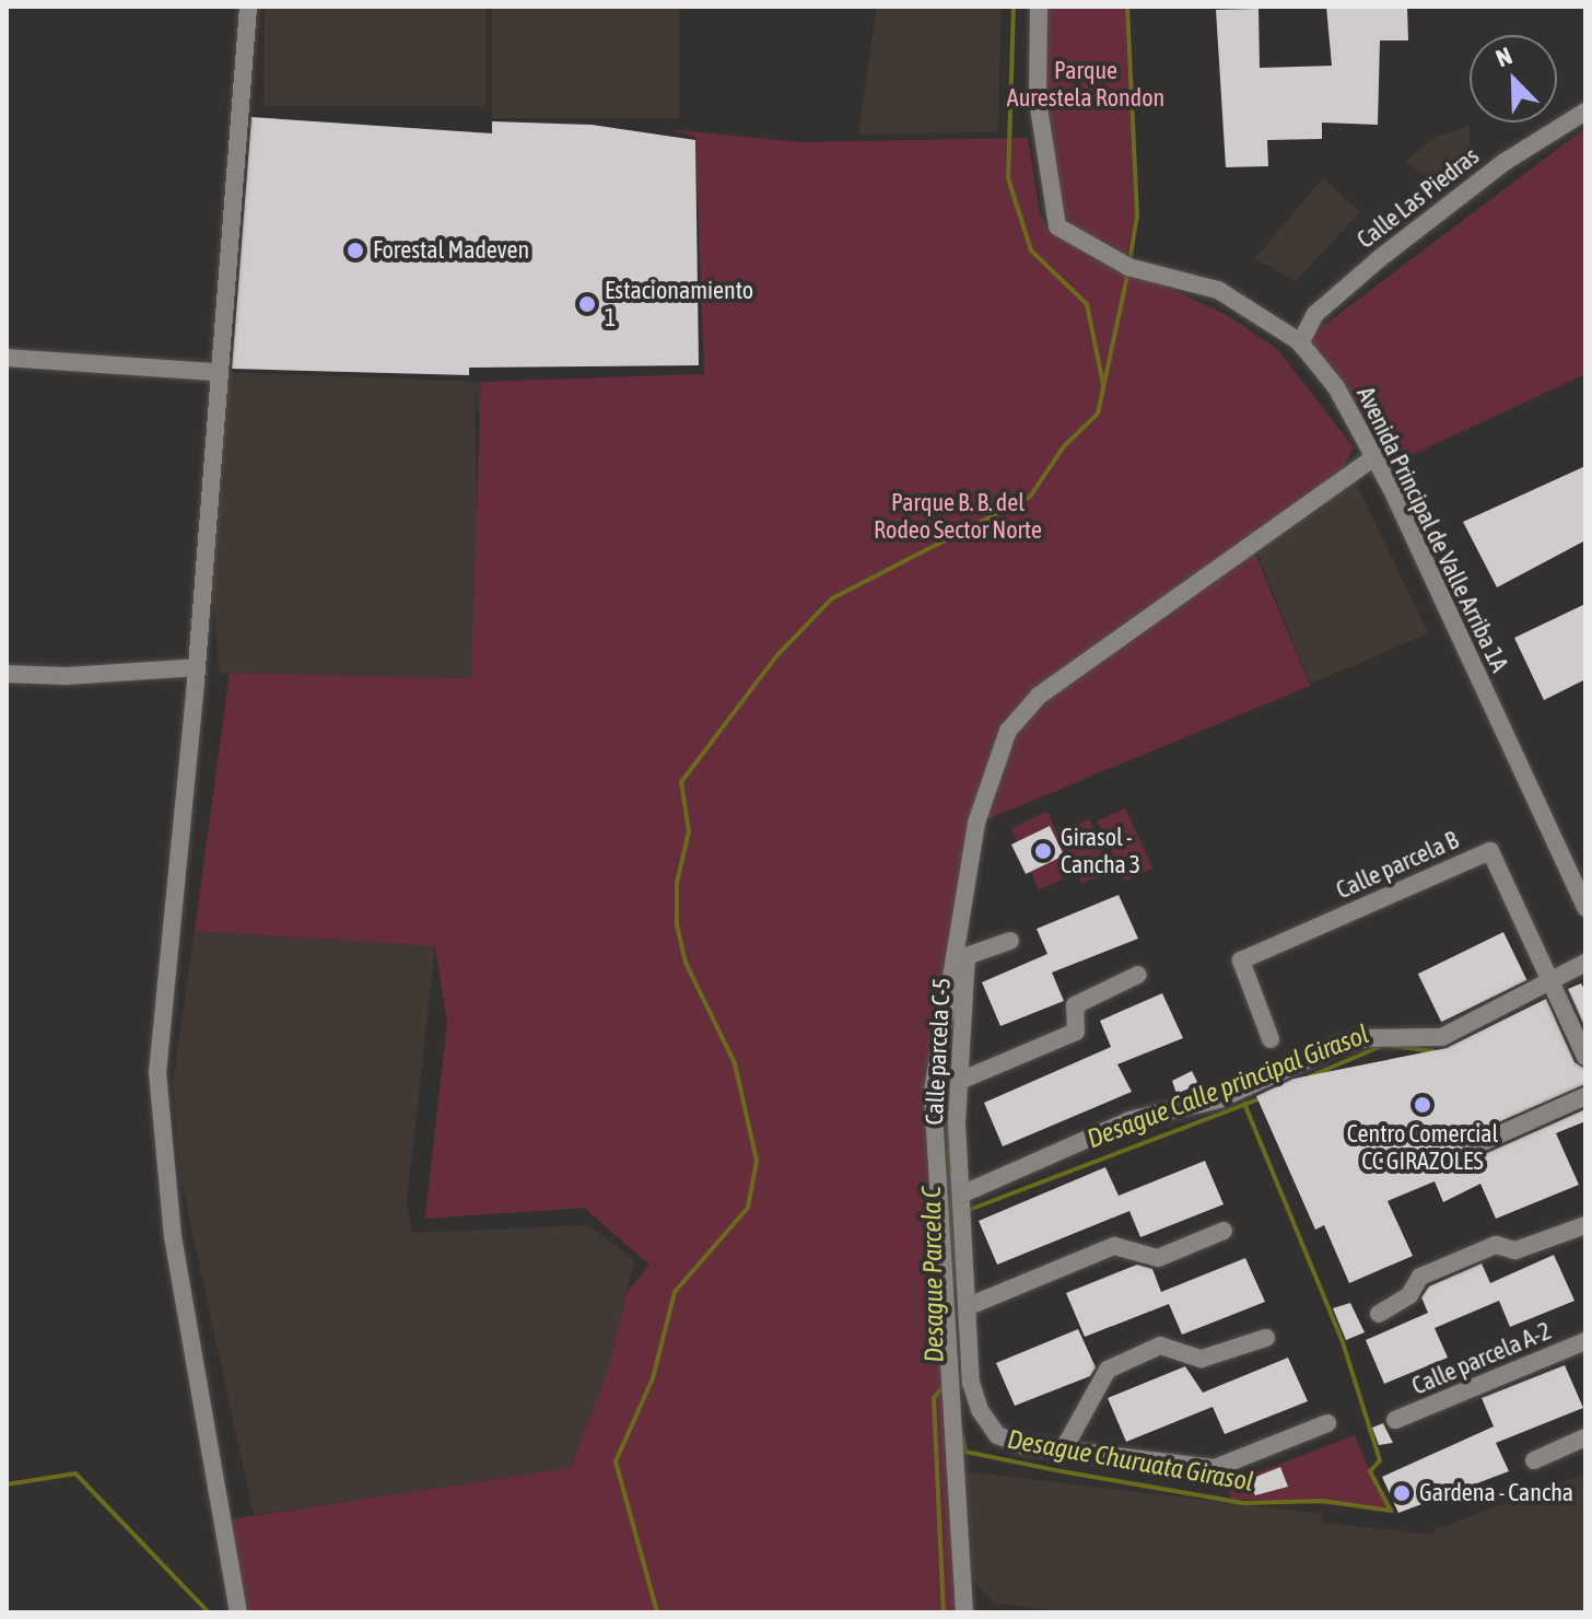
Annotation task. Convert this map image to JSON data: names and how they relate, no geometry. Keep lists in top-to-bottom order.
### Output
{
  "streets": {
    "street": [
      "Calle Las Piedras",
      "Avenida Principal de Valle Arriba 1A",
      "Calle parcela B",
      "Calle parcela C-5",
      "Calle parcela A-2"
    ]
  },
  "crossings": [
    ["Calle Las Piedras", "Avenida Principal de Valle Arriba 1A"]
  ],
  "water": ["Desague Calle principal Girasol", "Desague Parcela C", "Desague Churuata Girasol"],
  "parks": ["Parque Aurestela Rondon", "Parque B. B. del Rodeo Sector Norte"],
  "places": [
    "Forestal Madeven",
    "Estacionamiento 1",
    "Girasol - Cancha 3",
    "Centro Comercial CC GIRAZOLES",
    "Gardena - Cancha"
  ],
  "north": "top left"
}
